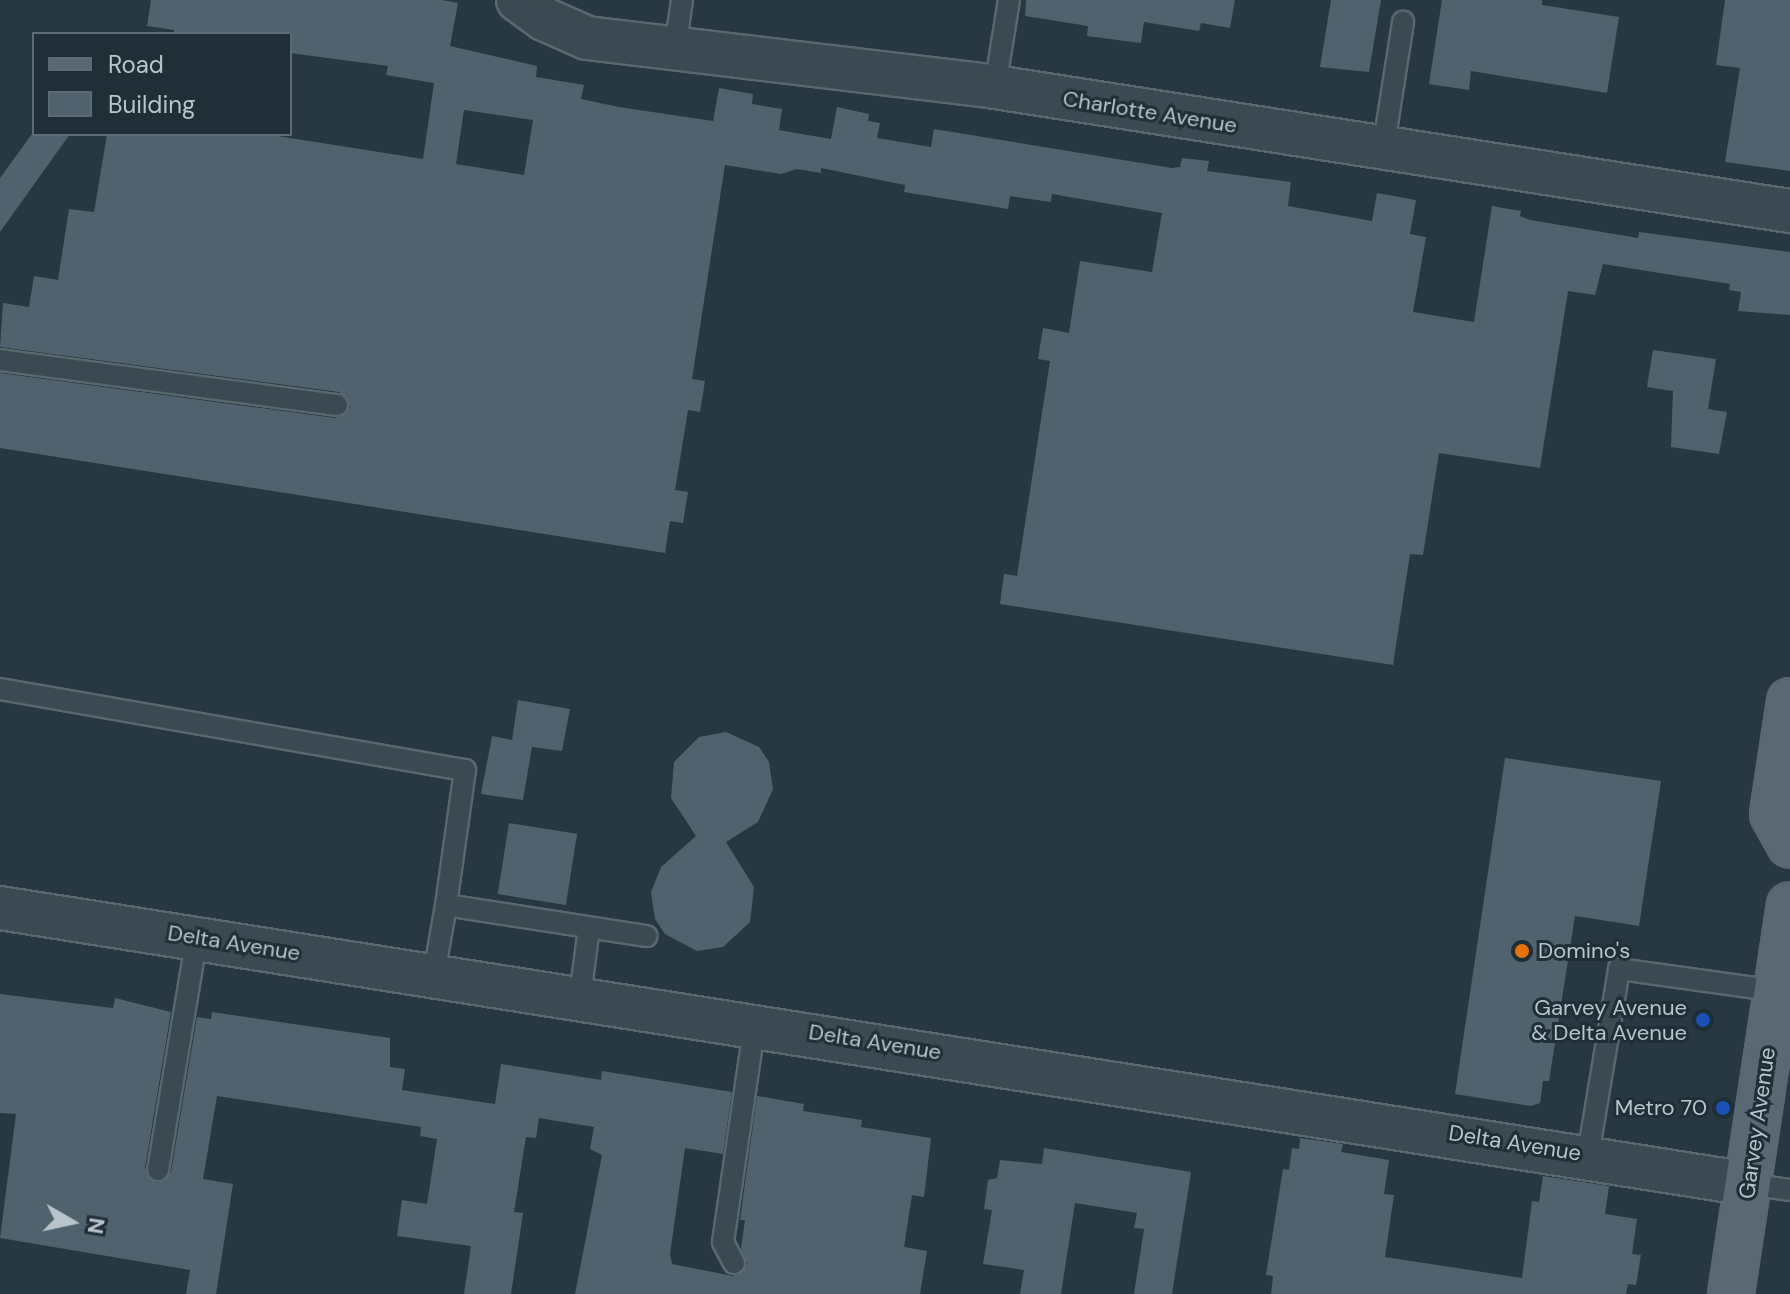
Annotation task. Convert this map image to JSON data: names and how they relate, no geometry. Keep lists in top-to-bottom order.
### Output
{
  "streets": {
    "main road": ["Garvey Avenue"],
    "street": ["Charlotte Avenue", "Delta Avenue"]
  },
  "crossings": [
    ["Delta Avenue", "Garvey Avenue"]
  ],
  "places": ["Domino's", "Garvey Avenue & Delta Avenue", "Metro 70"],
  "legend": ["Road", "Building"],
  "north": "right"
}
